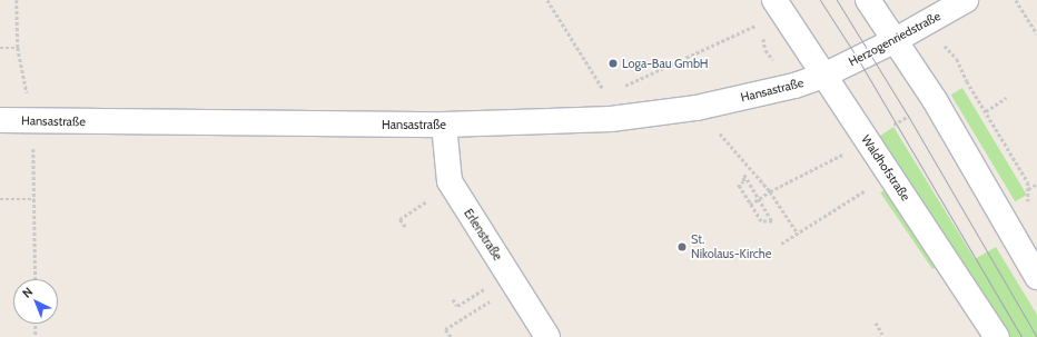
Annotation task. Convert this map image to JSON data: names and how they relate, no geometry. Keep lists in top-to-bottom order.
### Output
{
  "streets": {
    "street": [
      "Herzogenriedstraße",
      "Hansastraße",
      "Waldhofstraße",
      "Erlenstraße"
    ]
  },
  "crossings": [
    ["Herzogenriedstraße", "Hansastraße"],
    ["Herzogenriedstraße", "Waldhofstraße"],
    ["Hansastraße", "Waldhofstraße"],
    ["Hansastraße", "Erlenstraße"]
  ],
  "places": ["Loga-Bau GmbH", "St. Nikolaus-Kirche"],
  "north": "top left"
}
